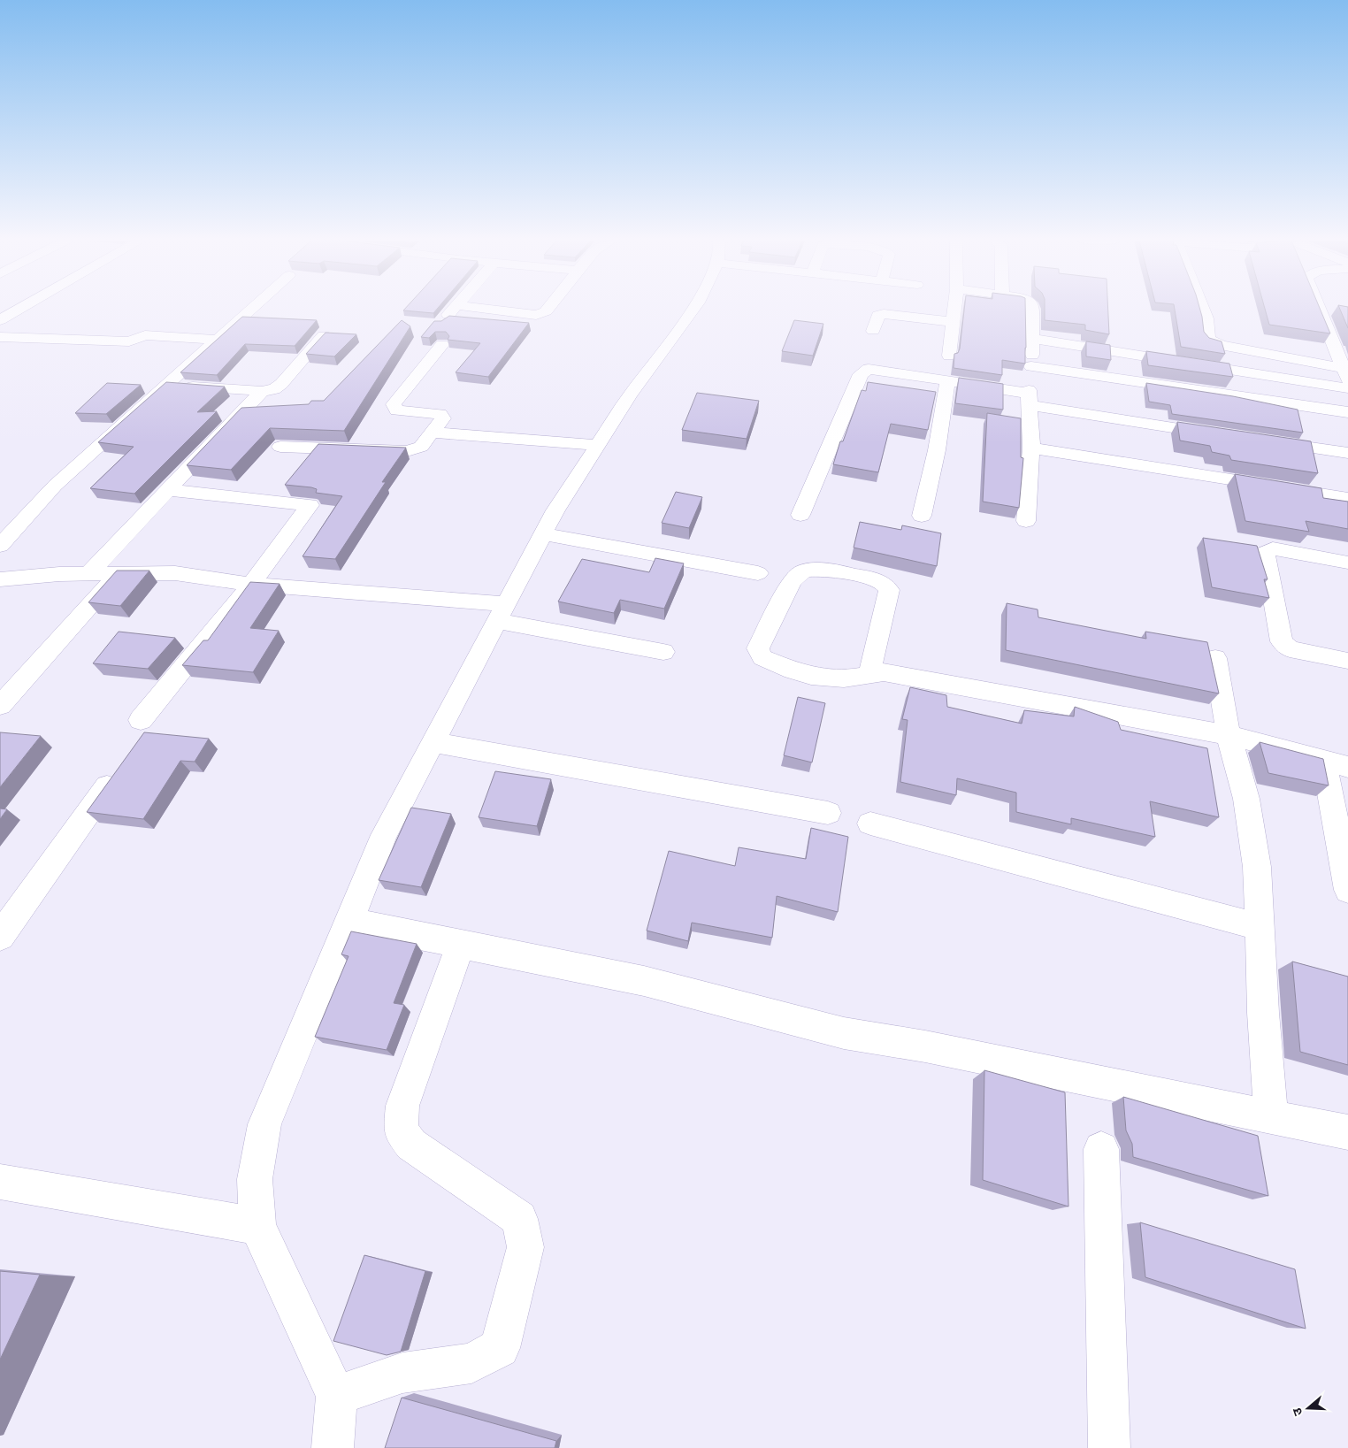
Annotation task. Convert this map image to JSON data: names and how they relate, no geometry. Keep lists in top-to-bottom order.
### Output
{
  "north": "left"
}
